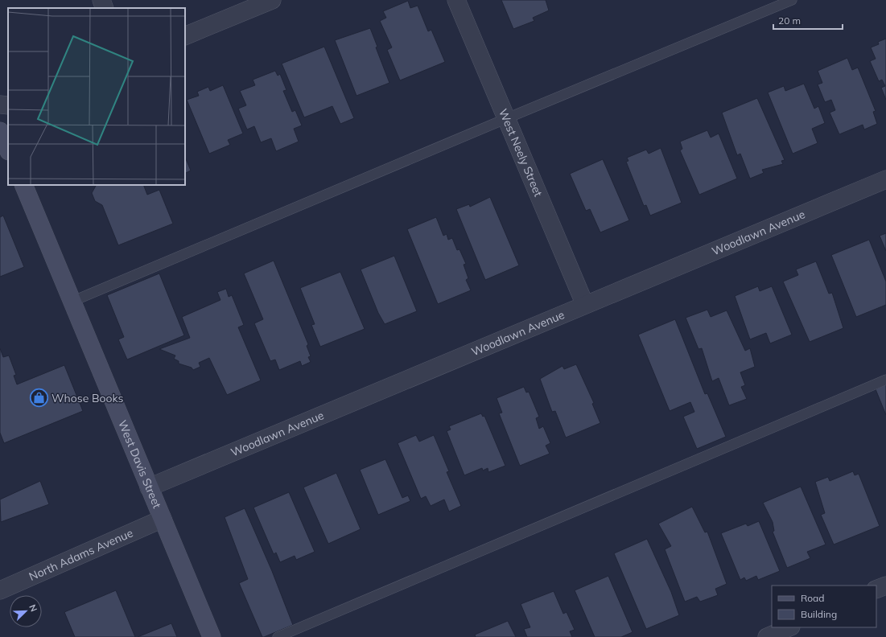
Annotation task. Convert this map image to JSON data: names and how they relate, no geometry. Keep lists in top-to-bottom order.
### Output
{
  "streets": {
    "main road": ["West Davis Street"],
    "street": ["West Neely Street", "Woodlawn Avenue", "North Adams Avenue"]
  },
  "crossings": [
    ["West Neely Street", "Woodlawn Avenue"],
    ["Woodlawn Avenue", "West Davis Street"],
    ["West Davis Street", "North Adams Avenue"]
  ],
  "places": {
    "shop": ["Whose Books"]
  },
  "legend": ["Road", "Building"],
  "scale_bar": "20 m",
  "north": "top right"
}
